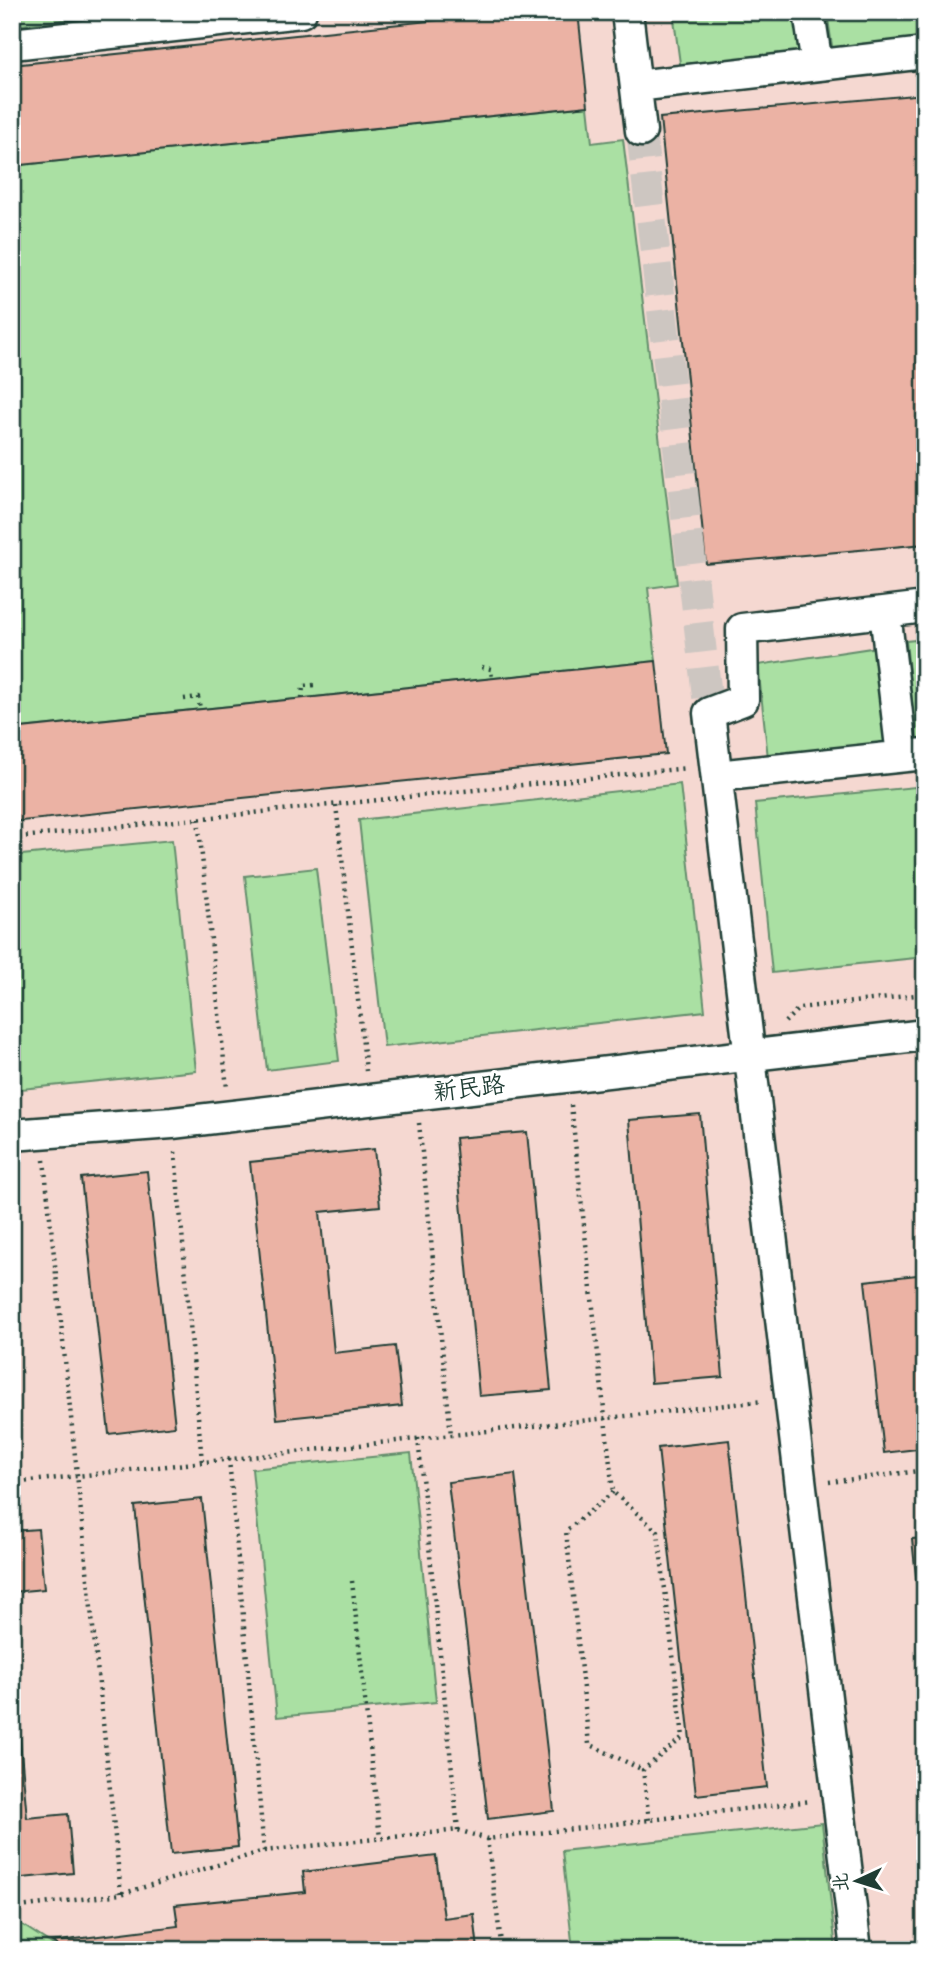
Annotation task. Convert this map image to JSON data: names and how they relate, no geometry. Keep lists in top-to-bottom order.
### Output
{
  "streets": {
    "street": ["新民路"]
  },
  "north": "left"
}
